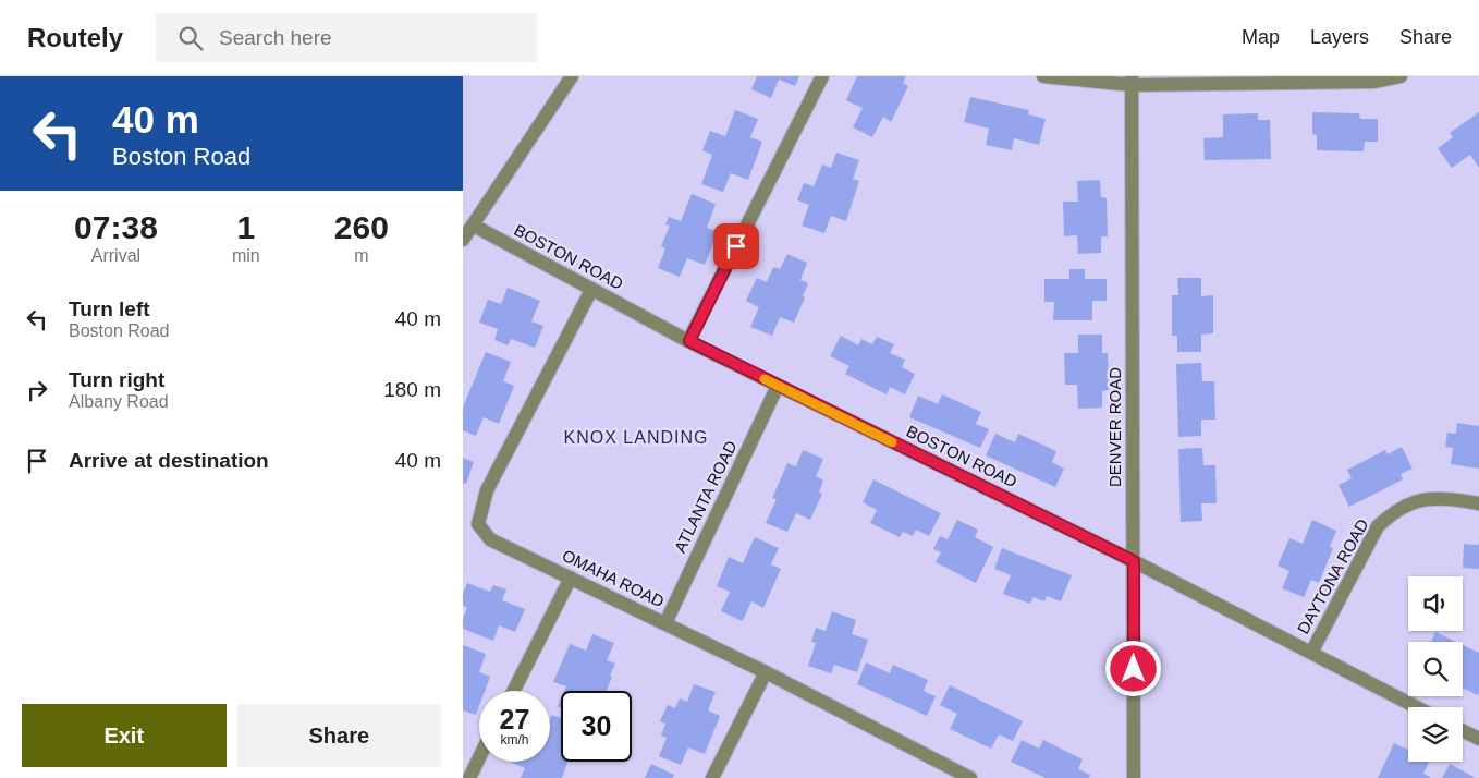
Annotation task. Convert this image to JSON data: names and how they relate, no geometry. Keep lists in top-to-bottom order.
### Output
{
  "streets": {
    "street": [
      "BOSTON ROAD",
      "DENVER ROAD",
      "ATLANTA ROAD",
      "DAYTONA ROAD",
      "OMAHA ROAD"
    ]
  },
  "crossings": [
    ["BOSTON ROAD", "DENVER ROAD"],
    ["BOSTON ROAD", "ATLANTA ROAD"],
    ["BOSTON ROAD", "DAYTONA ROAD"],
    ["BOSTON ROAD", "OMAHA ROAD"],
    ["ATLANTA ROAD", "OMAHA ROAD"]
  ],
  "districts": ["KNOX LANDING"],
  "page": {
    "header": "Routely",
    "search": "Search here",
    "nav": ["Map", "Layers", "Share"],
    "turn": ["40 m", "Boston Road"],
    "eta": [
      "07:38",
      "Arrival",
      "1",
      "min",
      "260",
      "m"
    ],
    "list": [
      {
        "name": "Turn left",
        "note": "Boston Road",
        "value": "40 m"
      },
      {
        "name": "Turn right",
        "note": "Albany Road",
        "value": "180 m"
      },
      {
        "name": "Arrive at destination",
        "value": "40 m"
      }
    ],
    "speed": "27 km/h",
    "limit": "30",
    "buttons": ["Exit", "Share"]
  }
}
